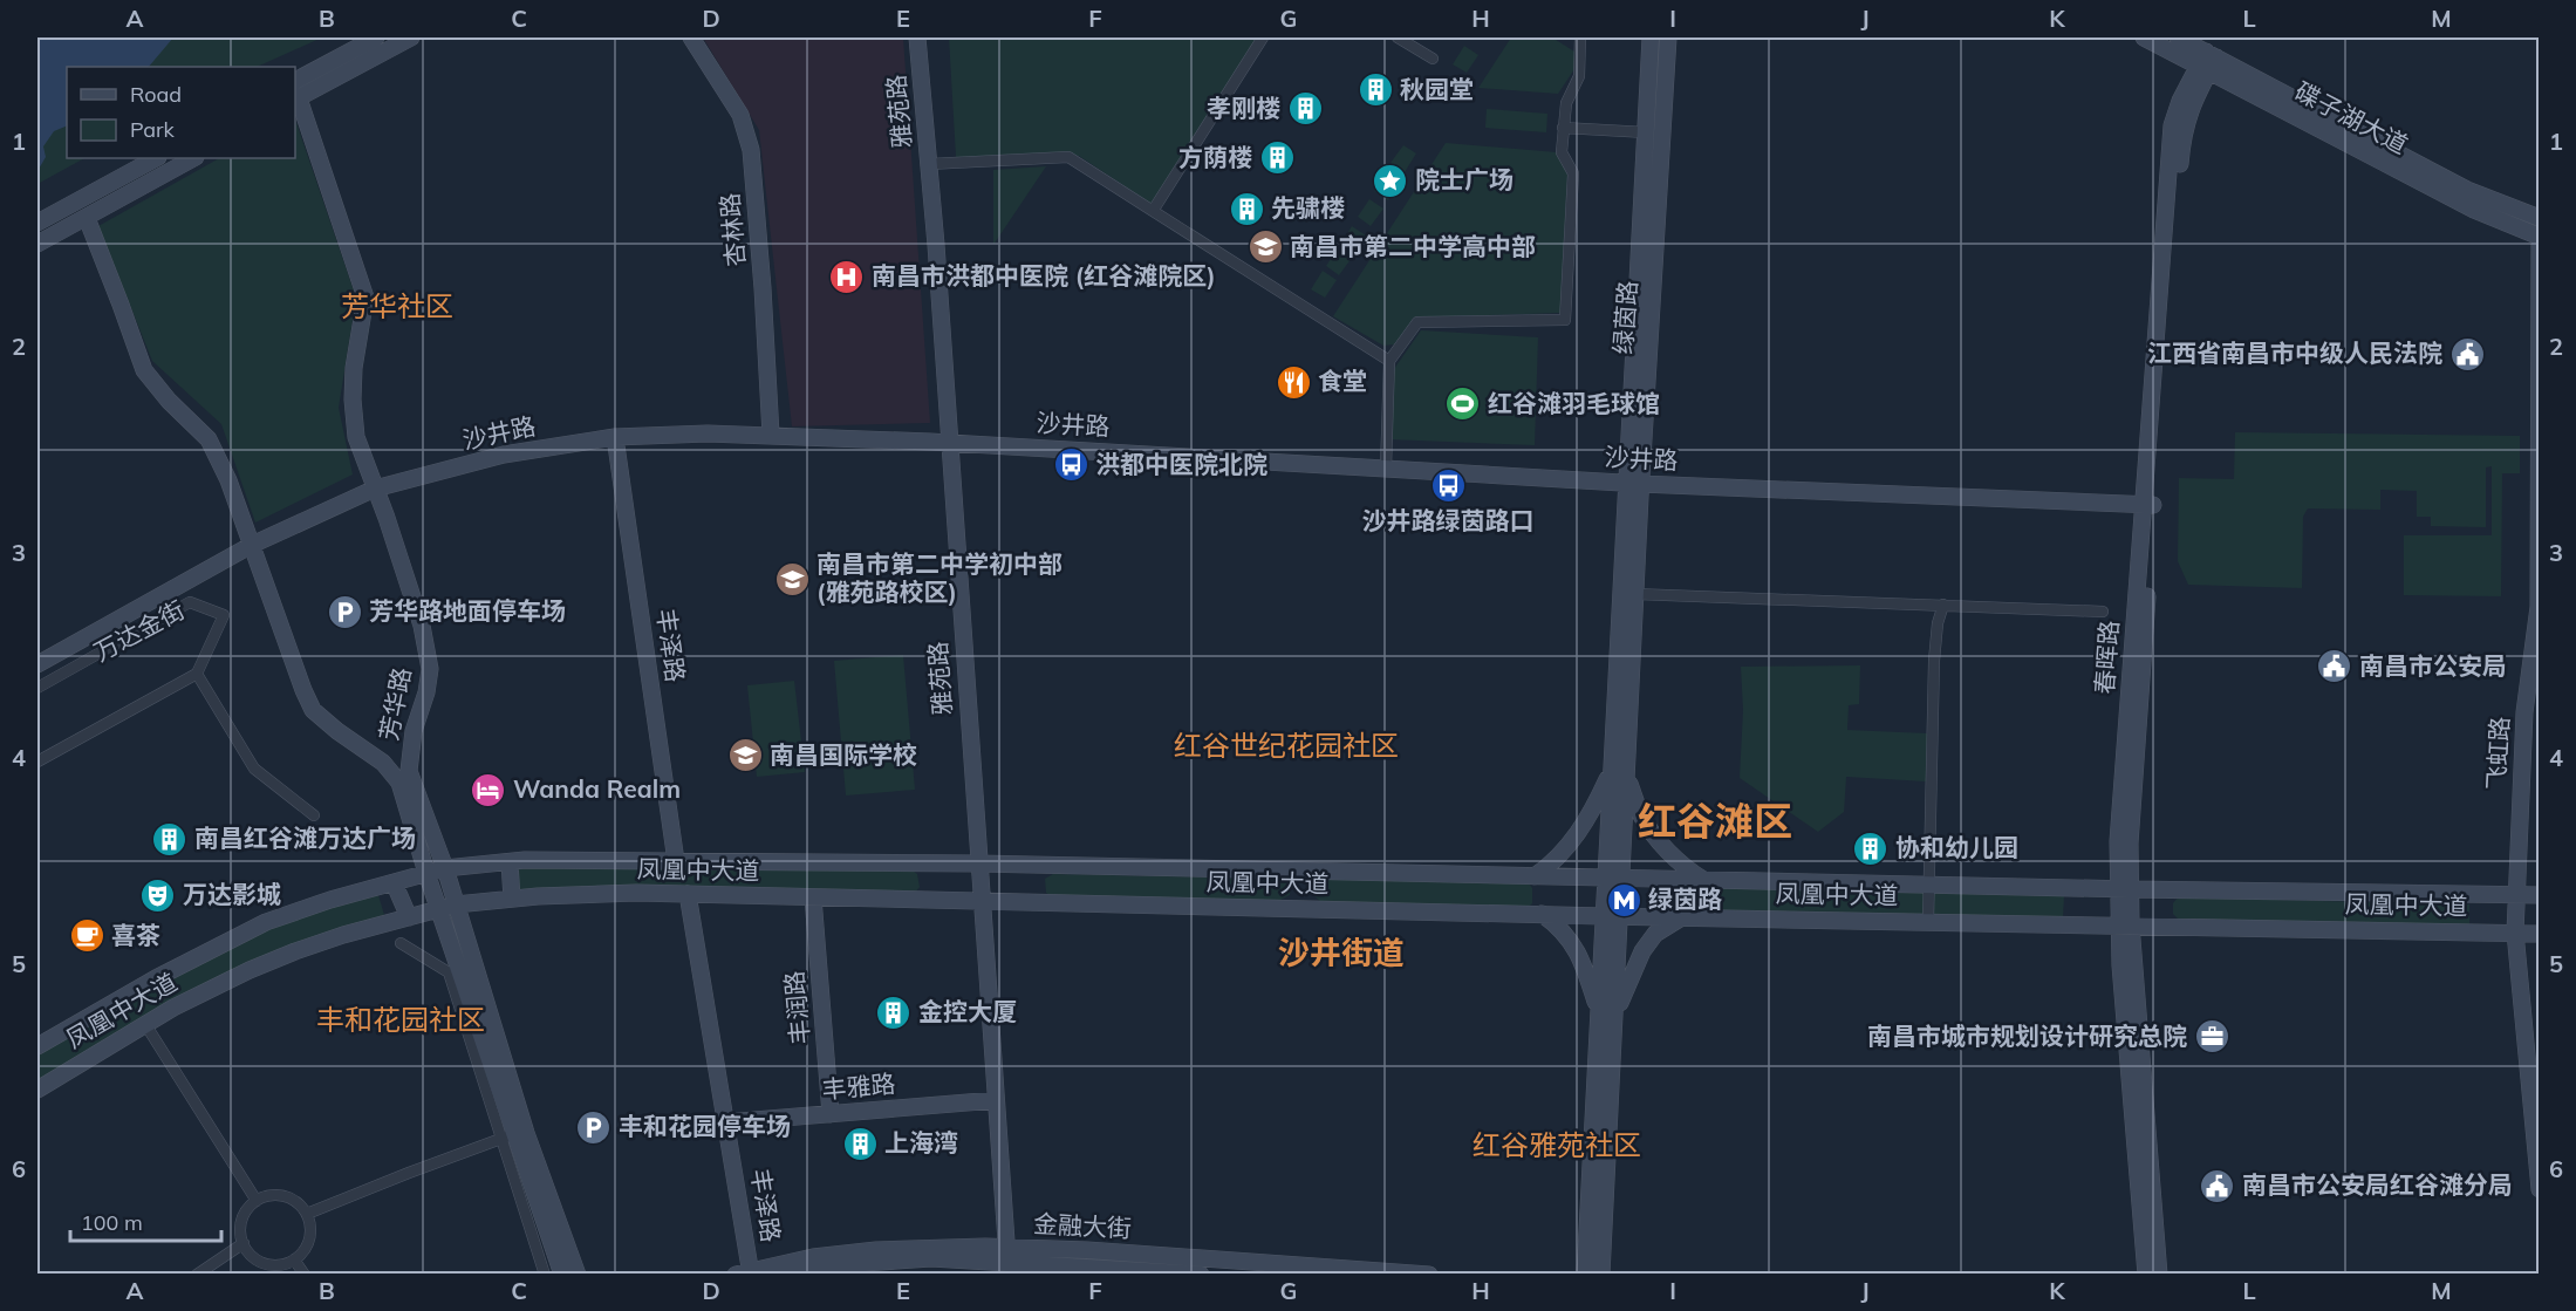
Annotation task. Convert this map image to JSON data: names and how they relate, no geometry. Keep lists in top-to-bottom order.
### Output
{
  "streets": {
    "street": [
      "雅苑路",
      "碟子湖大道",
      "杏林路",
      "绿茵路",
      "沙井路",
      "万达金街",
      "丰泽路",
      "春晖路",
      "芳华路",
      "飞虹路",
      "凤凰中大道",
      "丰润路",
      "丰雅路",
      "金融大街"
    ]
  },
  "crossings": [
    ["雅苑路", "沙井路"],
    ["雅苑路", "凤凰中大道"],
    ["雅苑路", "丰雅路"],
    ["雅苑路", "金融大街"],
    ["碟子湖大道", "春晖路"],
    ["碟子湖大道", "飞虹路"],
    ["杏林路", "沙井路"],
    ["绿茵路", "沙井路"],
    ["绿茵路", "凤凰中大道"],
    ["沙井路", "丰泽路"],
    ["沙井路", "春晖路"],
    ["沙井路", "芳华路"],
    ["丰泽路", "凤凰中大道"],
    ["丰泽路", "丰雅路"],
    ["丰泽路", "金融大街"],
    ["春晖路", "凤凰中大道"],
    ["芳华路", "凤凰中大道"],
    ["飞虹路", "凤凰中大道"],
    ["凤凰中大道", "丰润路"],
    ["丰润路", "丰雅路"]
  ],
  "districts": [
    "芳华社区",
    "红谷世纪花园社区",
    "红谷滩区",
    "沙井街道",
    "丰和花园社区",
    "红谷雅苑社区"
  ],
  "places": {
    "building": [
      "秋园堂",
      "孝刚楼",
      "方荫楼",
      "先骕楼",
      "南昌红谷滩万达广场",
      "协和幼儿园",
      "金控大厦",
      "上海湾"
    ],
    "place": ["院士广场"],
    "school or university": ["南昌市第二中学高中部", "南昌市第二中学初中部 (雅苑路校区)", "南昌国际学校"],
    "hospital": ["南昌市洪都中医院 (红谷滩院区)"],
    "public building": ["江西省南昌市中级人民法院", "南昌市公安局", "南昌市公安局红谷滩分局"],
    "restaurant": ["食堂"],
    "sports": ["红谷滩羽毛球馆"],
    "bus stop": ["洪都中医院北院", "沙井路绿茵路口"],
    "parking": ["芳华路地面停车场", "丰和花园停车场"],
    "hotel": ["Wanda Realm"],
    "theatre": ["万达影城"],
    "metro station": ["绿茵路"],
    "cafe": ["喜茶"],
    "office": ["南昌市城市规划设计研究总院"]
  },
  "legend": ["Road", "Park"],
  "scale_bar": "100 m",
  "grid": {
    "columns": [
      "A",
      "B",
      "C",
      "D",
      "E",
      "F",
      "G",
      "H",
      "I",
      "J",
      "K",
      "L",
      "M"
    ],
    "rows": [
      "1",
      "2",
      "3",
      "4",
      "5",
      "6"
    ]
  }
}
